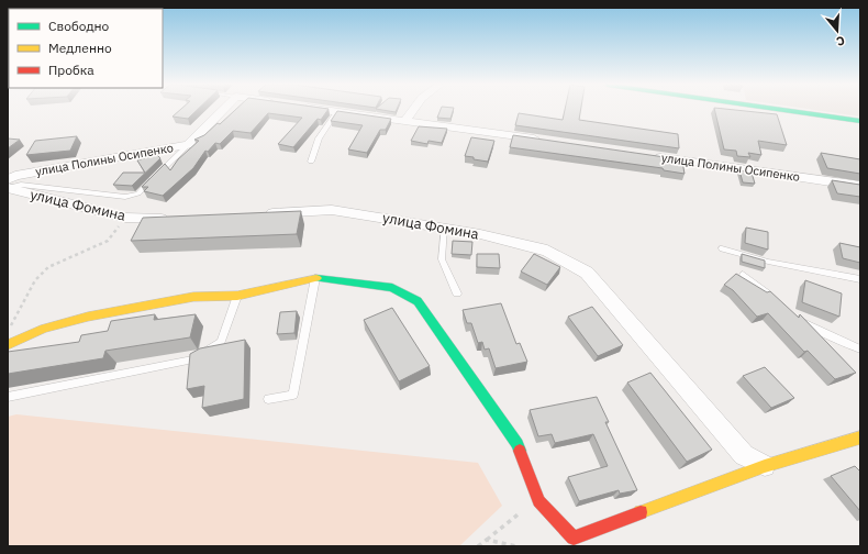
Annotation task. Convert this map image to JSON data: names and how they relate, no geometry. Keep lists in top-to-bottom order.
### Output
{
  "streets": {
    "street": ["улица Полины Осипенко", "улица Фомина"]
  },
  "legend": ["Свободно", "Медленно", "Пробка"],
  "north": "bottom"
}
